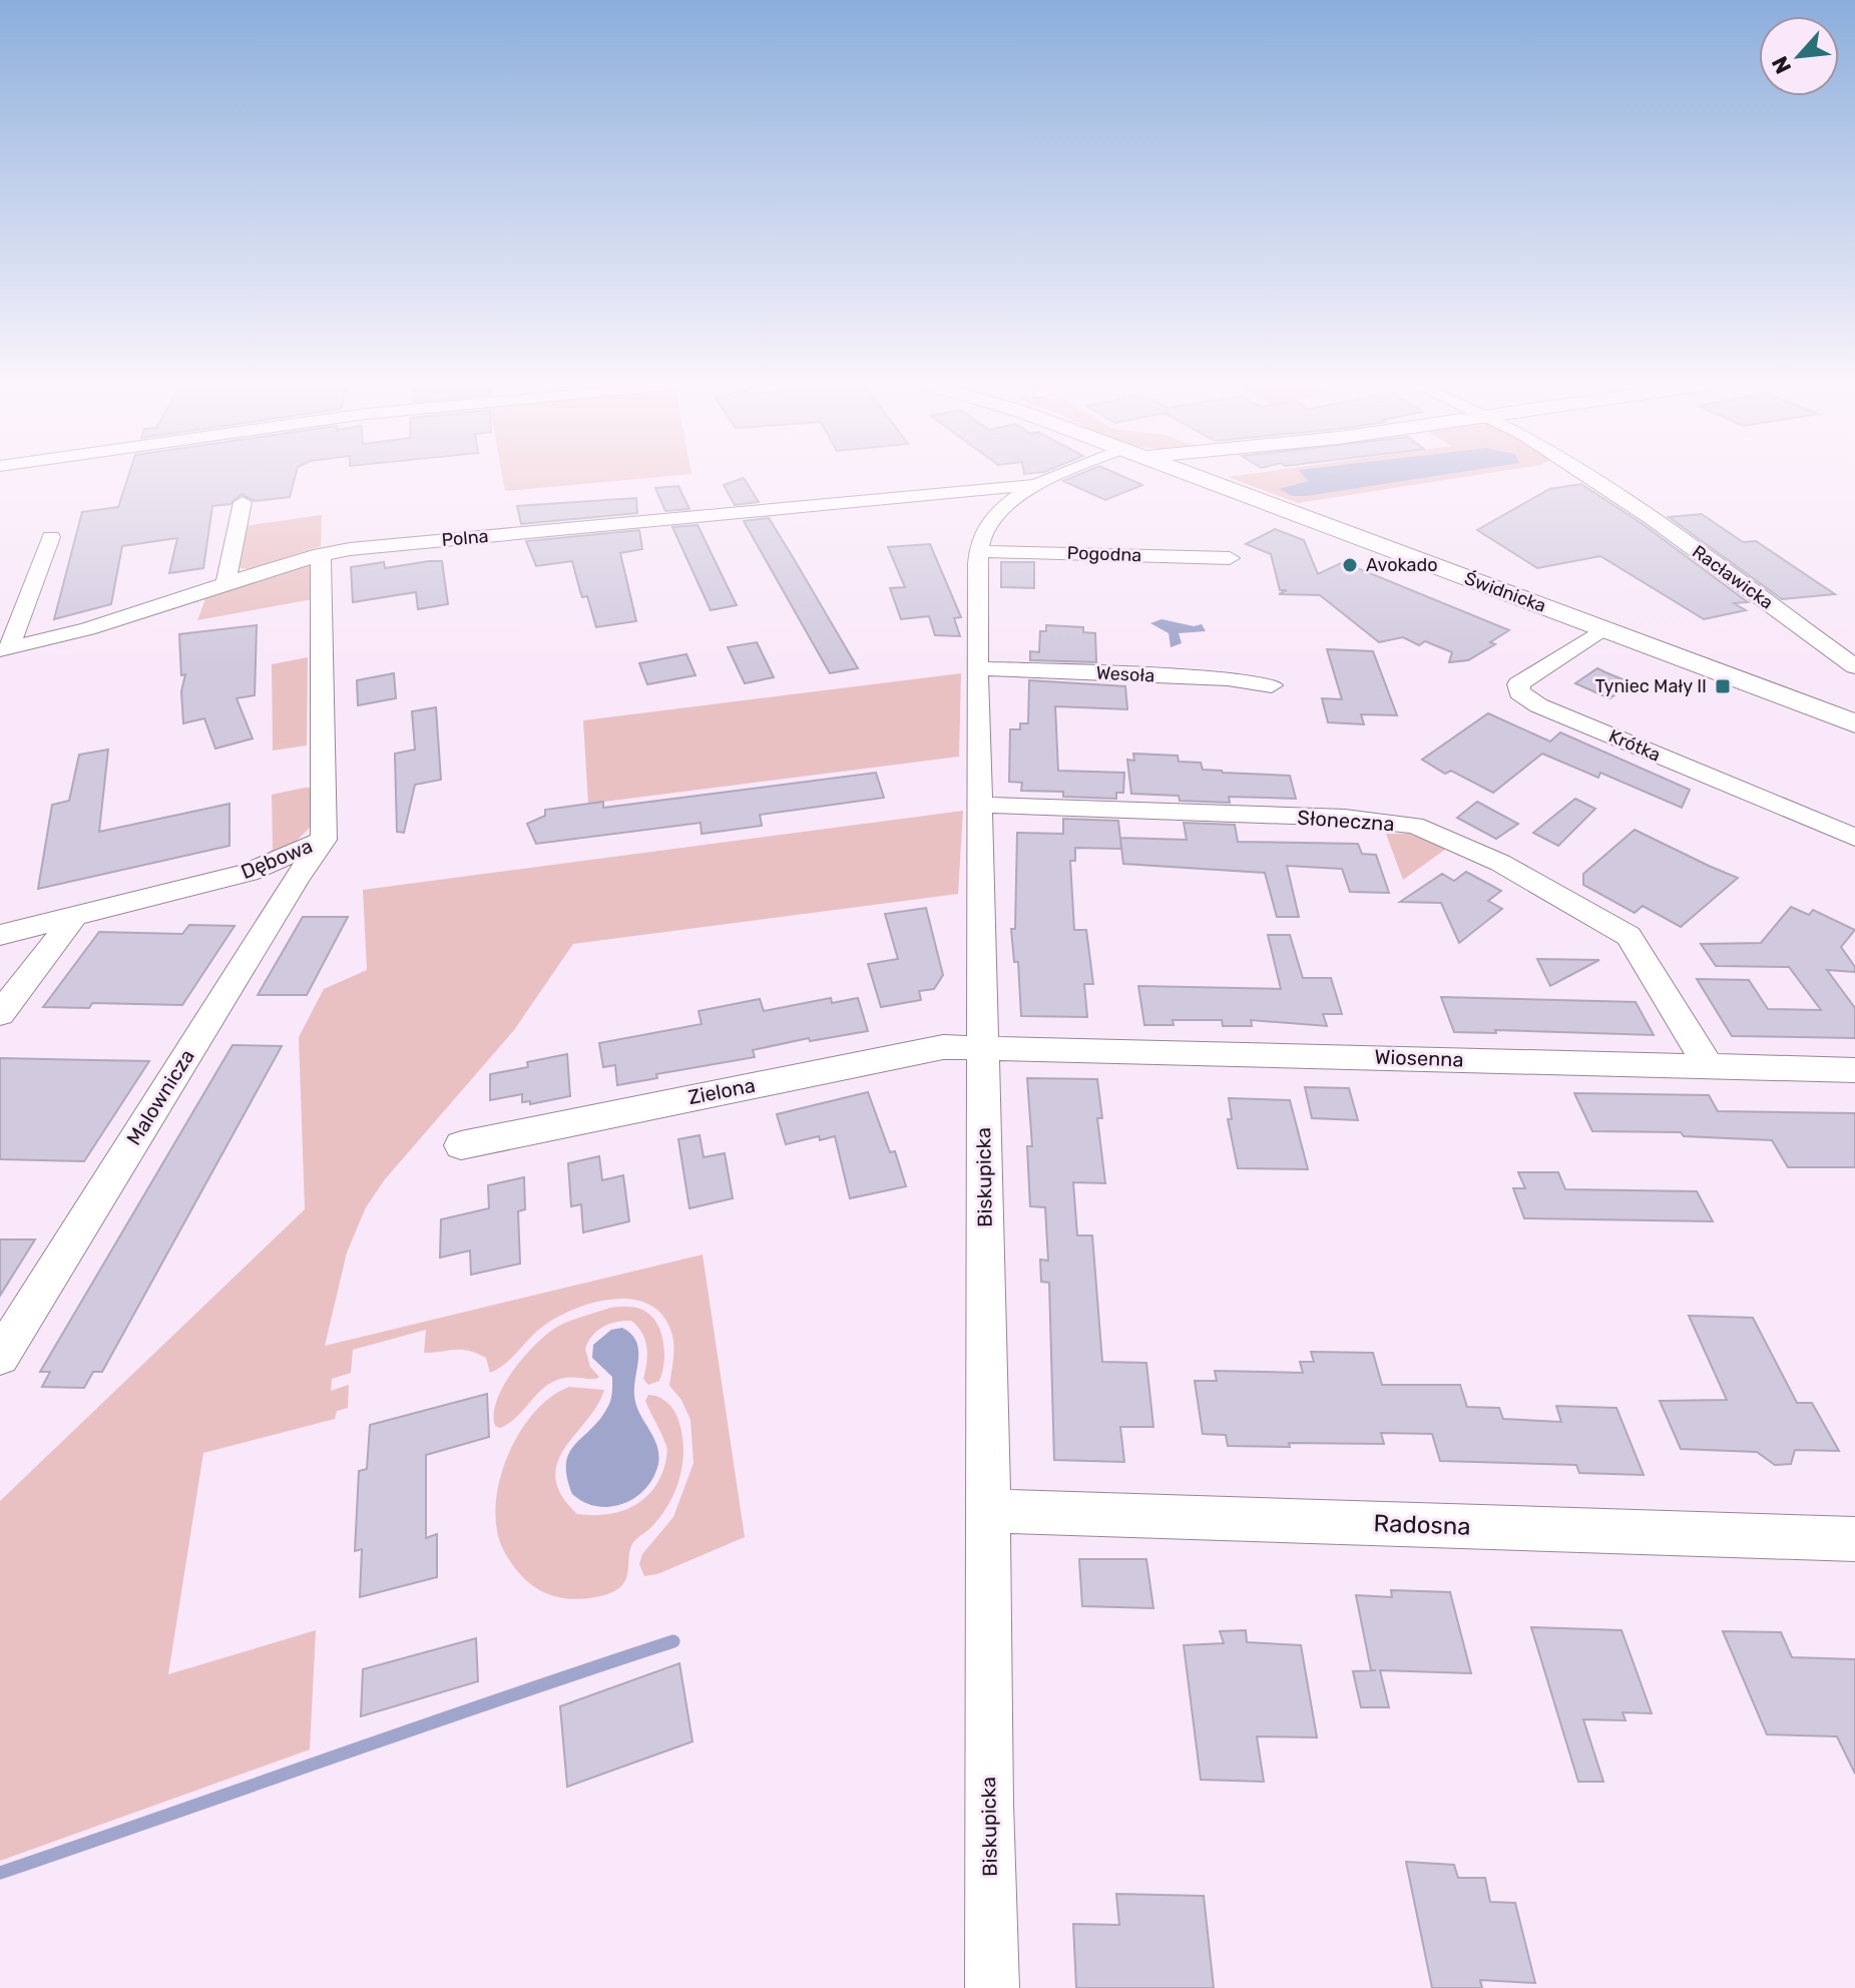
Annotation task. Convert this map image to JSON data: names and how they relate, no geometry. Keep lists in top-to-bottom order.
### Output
{
  "streets": {
    "street": [
      "Polna",
      "Pogodna",
      "Racławicka",
      "Świdnicka",
      "Wesoła",
      "Krótka",
      "Słoneczna",
      "Dębowa",
      "Wiosenna",
      "Zielona",
      "Malownicza",
      "Biskupicka",
      "Radosna"
    ]
  },
  "crossings": [
    ["Polna", "Dębowa"],
    ["Polna", "Biskupicka"],
    ["Pogodna", "Biskupicka"],
    ["Świdnicka", "Krótka"],
    ["Wesoła", "Biskupicka"],
    ["Słoneczna", "Wiosenna"],
    ["Słoneczna", "Biskupicka"],
    ["Dębowa", "Malownicza"],
    ["Wiosenna", "Zielona"],
    ["Wiosenna", "Biskupicka"],
    ["Zielona", "Biskupicka"],
    ["Biskupicka", "Radosna"]
  ],
  "places": {
    "other": ["Avokado"],
    "transit": ["Tyniec Mały II"]
  },
  "north": "bottom left"
}
